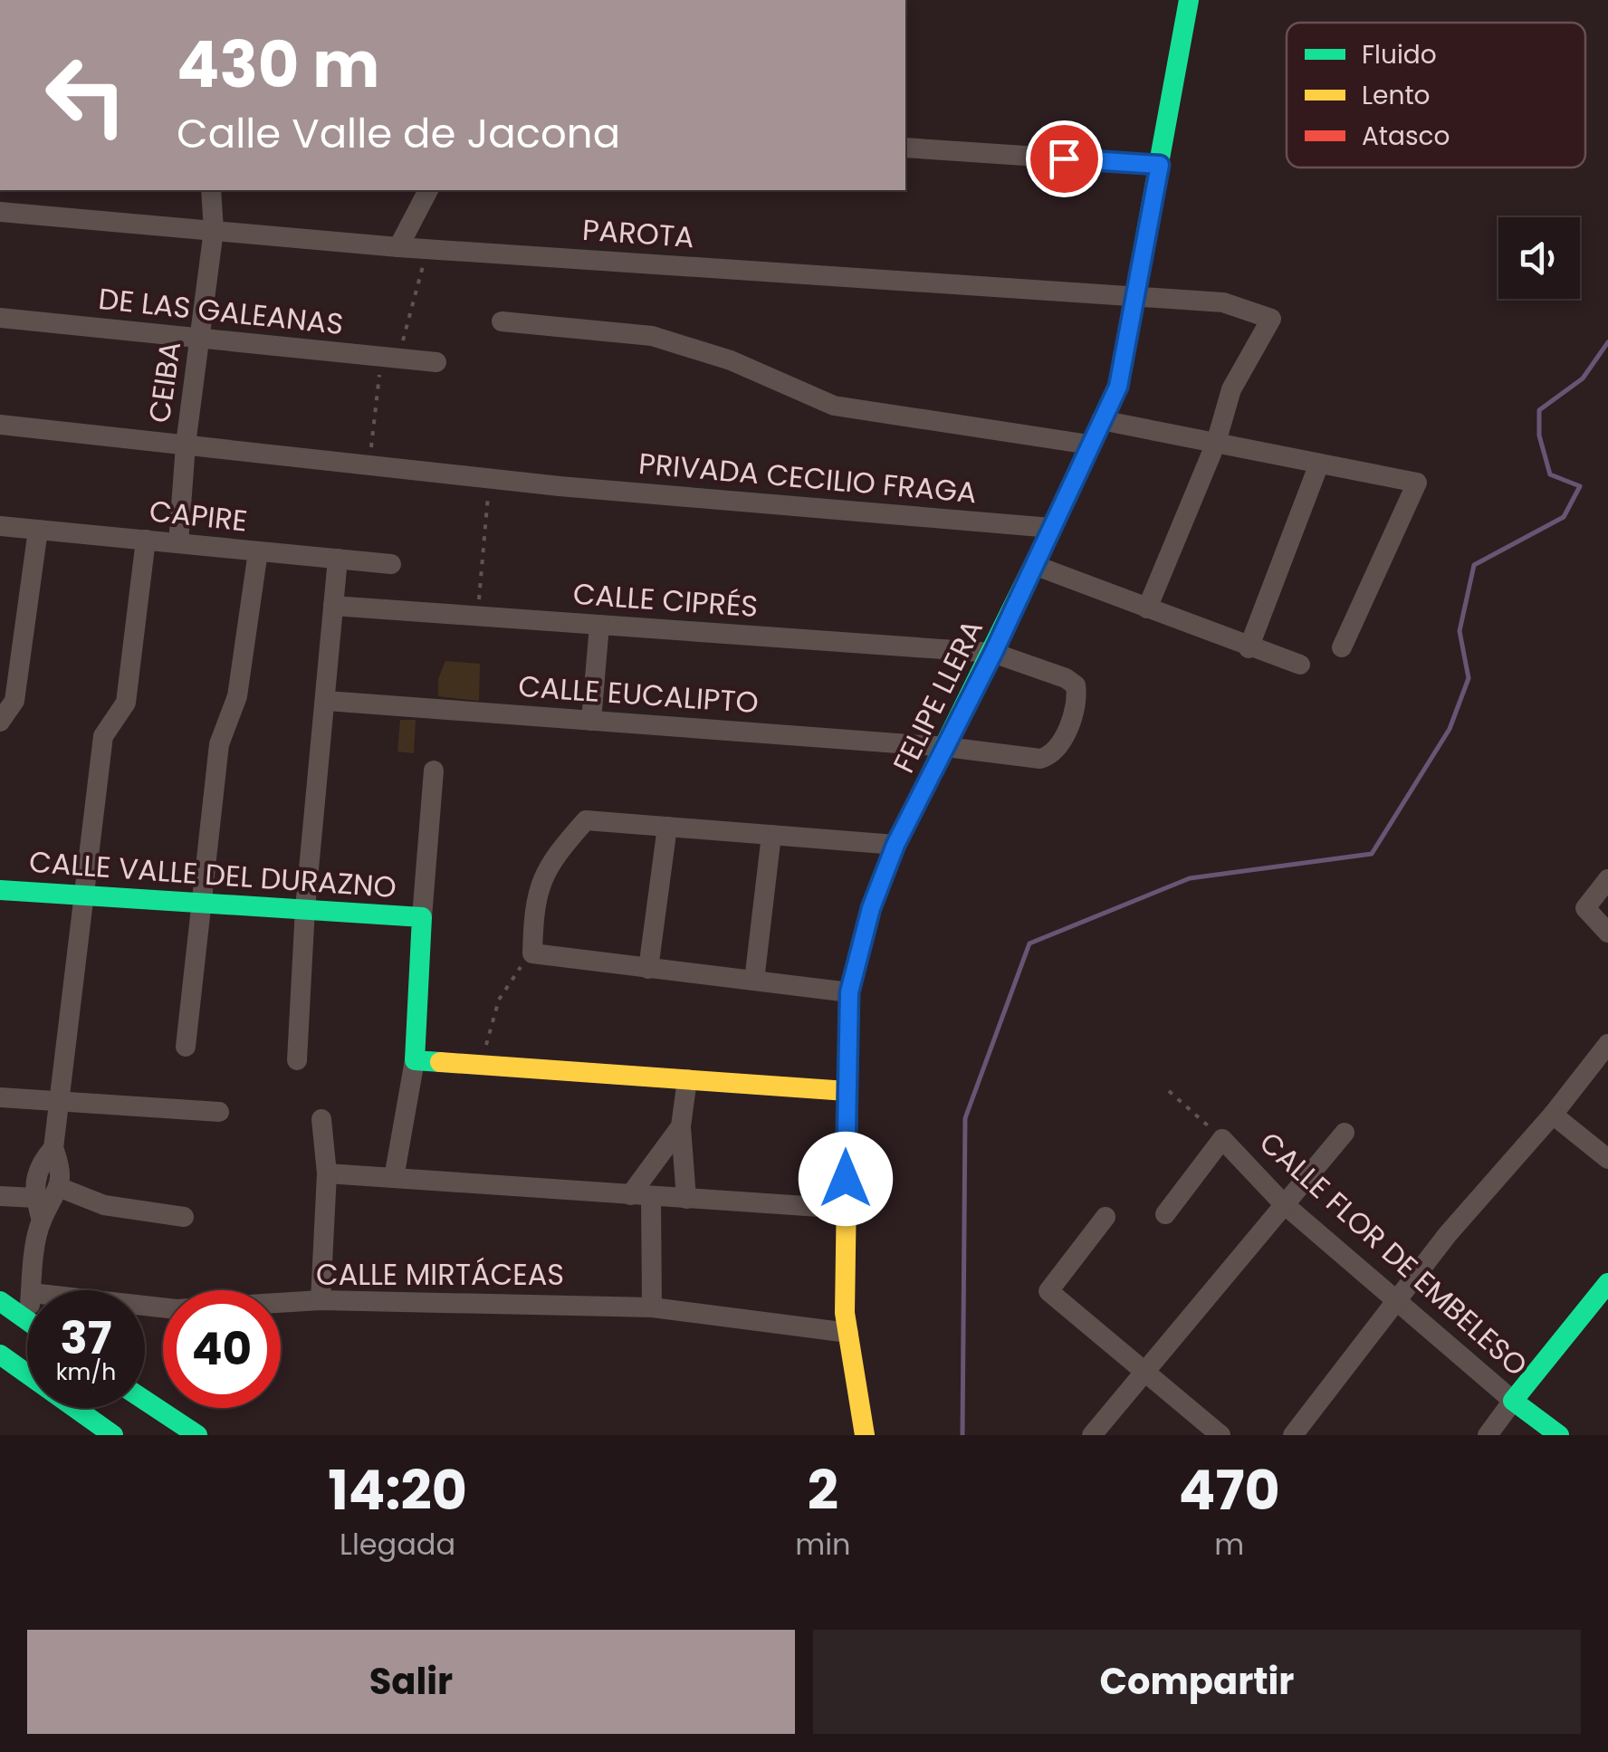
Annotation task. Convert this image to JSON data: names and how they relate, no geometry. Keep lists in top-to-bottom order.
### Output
{
  "streets": {
    "street": [
      "PAROTA",
      "DE LAS GALEANAS",
      "CEIBA",
      "PRIVADA CECILIO FRAGA",
      "CAPIRE",
      "CALLE CIPRÉS",
      "CALLE EUCALIPTO",
      "FELIPE LLERA",
      "CALLE VALLE DEL DURAZNO",
      "CALLE FLOR DE EMBELESO",
      "CALLE MIRTÁCEAS"
    ]
  },
  "crossings": [
    ["PAROTA", "CEIBA"],
    ["PAROTA", "FELIPE LLERA"],
    ["DE LAS GALEANAS", "CEIBA"],
    ["CEIBA", "PRIVADA CECILIO FRAGA"],
    ["CEIBA", "CAPIRE"],
    ["PRIVADA CECILIO FRAGA", "FELIPE LLERA"],
    ["CALLE CIPRÉS", "CALLE EUCALIPTO"],
    ["CALLE CIPRÉS", "FELIPE LLERA"],
    ["CALLE EUCALIPTO", "FELIPE LLERA"],
    ["FELIPE LLERA", "CALLE MIRTÁCEAS"]
  ],
  "legend": ["Fluido", "Lento", "Atasco"],
  "page": {
    "turn": ["430 m", "Calle Valle de Jacona"],
    "speed": "37 km/h",
    "limit": "40",
    "eta": [
      "14:20",
      "Llegada",
      "2",
      "min",
      "470",
      "m"
    ],
    "buttons": ["Salir", "Compartir"]
  }
}
